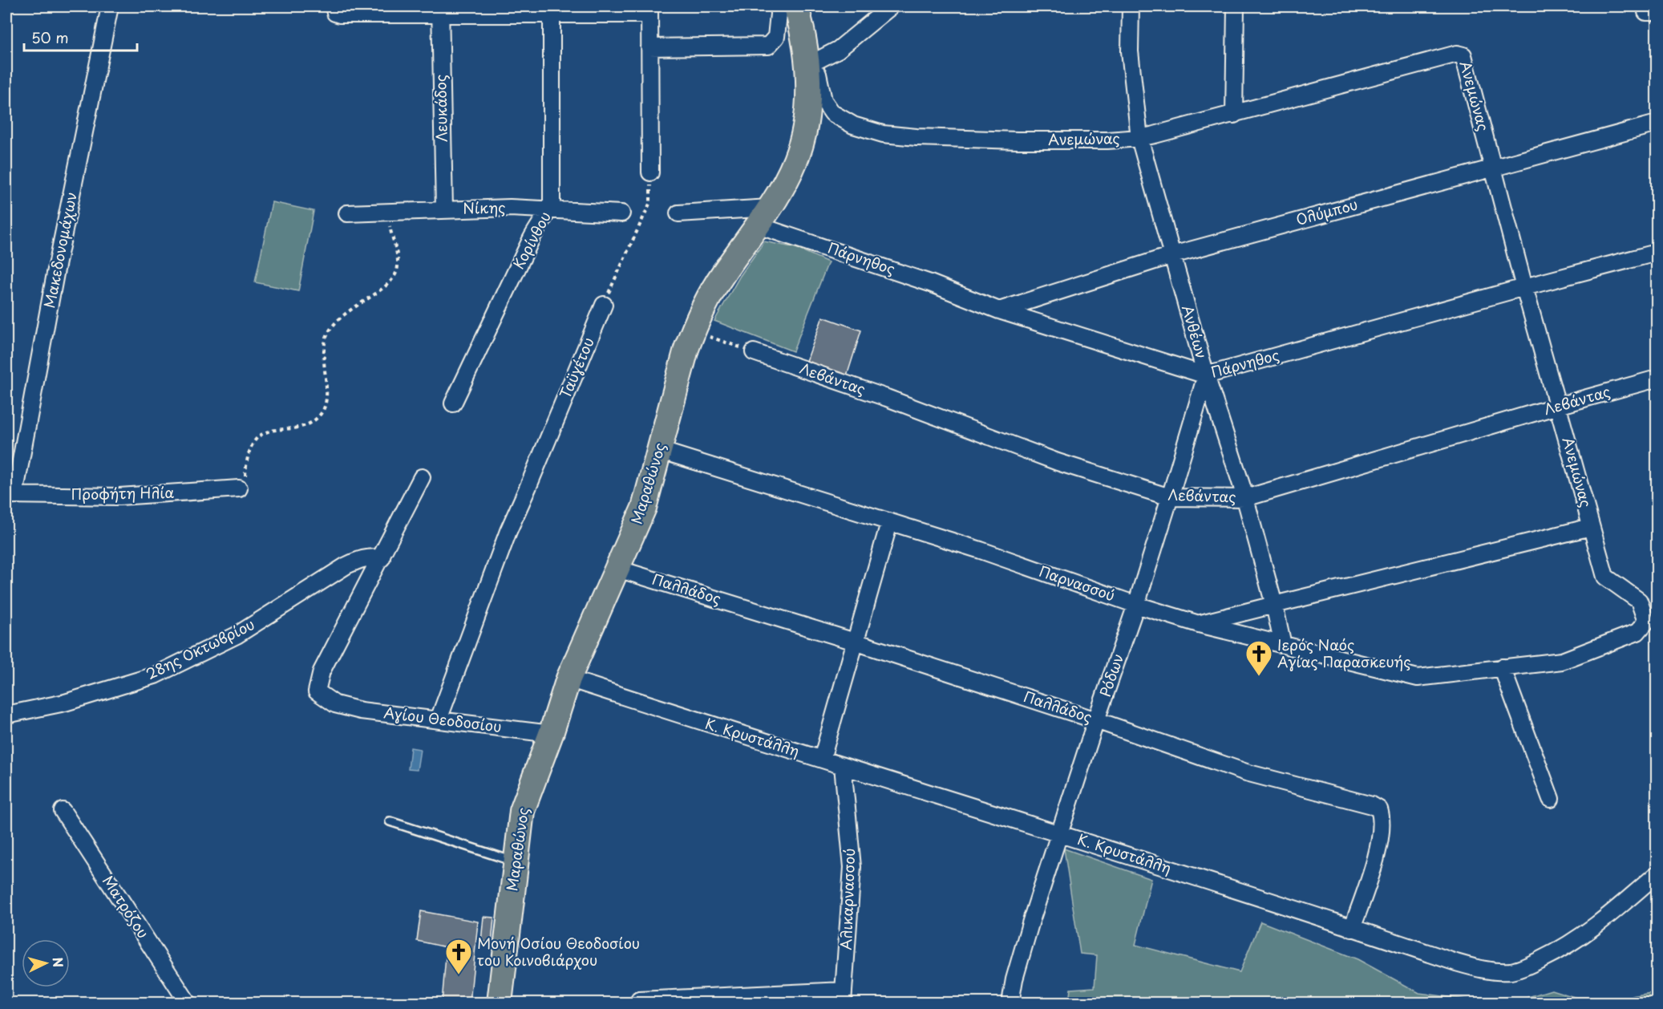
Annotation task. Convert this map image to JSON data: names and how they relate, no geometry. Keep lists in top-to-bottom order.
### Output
{
  "streets": {
    "main road": ["Μαραθώνος"],
    "street": [
      "Ανεμώνας",
      "Λευκάδος",
      "Νίκης",
      "Ολύμπου",
      "Κορίνθου",
      "Μακεδονομάχων",
      "Πάρνηθος",
      "Ανθέων",
      "Ταϋγέτου",
      "Λεβάντας",
      "Προφήτη Ηλία",
      "Παρνασσού",
      "Παλλάδος",
      "28ης Οκτωβρίου",
      "Ρόδων",
      "Αγίου Θεοδοσίου",
      "Κ. Κρυστάλλη",
      "Αλικαρνασσού",
      "Ματρόζου"
    ]
  },
  "crossings": [
    ["Ανεμώνας", "Ολύμπου"],
    ["Ανεμώνας", "Πάρνηθος"],
    ["Ανεμώνας", "Ανθέων"],
    ["Ανεμώνας", "Λεβάντας"],
    ["Ανεμώνας", "Μαραθώνος"],
    ["Ανεμώνας", "Παρνασσού"],
    ["Λευκάδος", "Νίκης"],
    ["Νίκης", "Κορίνθου"],
    ["Ολύμπου", "Πάρνηθος"],
    ["Ολύμπου", "Ανθέων"],
    ["Μακεδονομάχων", "Προφήτη Ηλία"],
    ["Πάρνηθος", "Ανθέων"],
    ["Πάρνηθος", "Μαραθώνος"],
    ["Πάρνηθος", "Ρόδων"],
    ["Ανθέων", "Λεβάντας"],
    ["Ανθέων", "Παρνασσού"],
    ["Ανθέων", "Ρόδων"],
    ["Ταϋγέτου", "Αγίου Θεοδοσίου"],
    ["Λεβάντας", "Ρόδων"],
    ["Μαραθώνος", "Παρνασσού"],
    ["Μαραθώνος", "Παλλάδος"],
    ["Μαραθώνος", "Αγίου Θεοδοσίου"],
    ["Μαραθώνος", "Κ. Κρυστάλλη"],
    ["Παρνασσού", "Ρόδων"],
    ["Παλλάδος", "Ρόδων"],
    ["Παλλάδος", "Κ. Κρυστάλλη"],
    ["28ης Οκτωβρίου", "Αγίου Θεοδοσίου"],
    ["Ρόδων", "Κ. Κρυστάλλη"],
    ["Κ. Κρυστάλλη", "Αλικαρνασσού"]
  ],
  "places": {
    "church": ["Ιερός Ναός Αγίας Παρασκευής", "Μονή Οσίου Θεοδοσίου του Κοινοβιάρχου"]
  },
  "scale_bar": "50 m",
  "north": "right"
}
